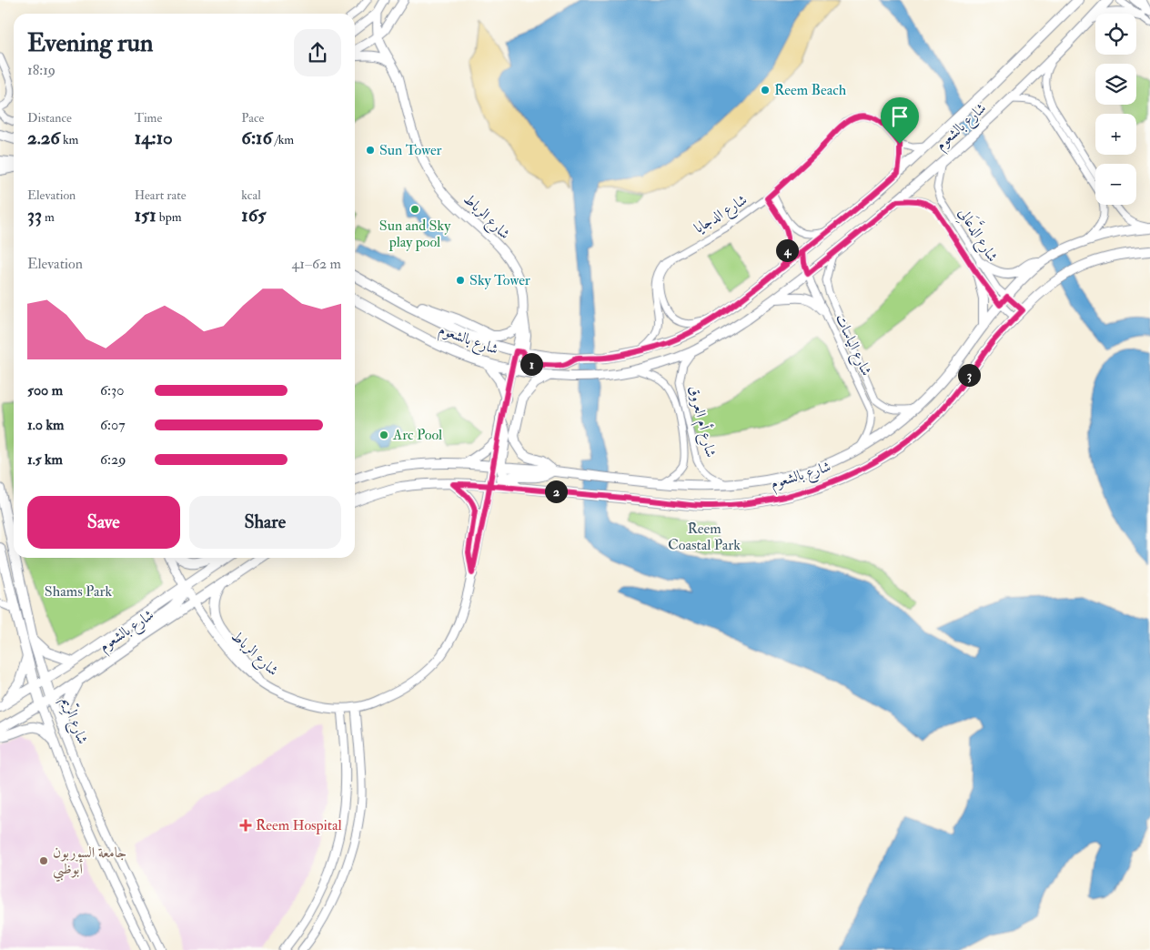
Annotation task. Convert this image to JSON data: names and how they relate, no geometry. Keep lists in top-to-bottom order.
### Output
{
  "streets": {
    "main road": ["شارع بالشعوم", "شارع الرِّيم"],
    "street": [
      "شارع الدجايا",
      "شارع الرباط",
      "شارع الدَّعَالِى",
      "شارع الياسات",
      "شارع أم العروق"
    ]
  },
  "crossings": [
    ["شارع بالشعوم", "شارع الدجايا"],
    ["شارع بالشعوم", "شارع الرباط"],
    ["شارع بالشعوم", "شارع الدَّعَالِى"],
    ["شارع بالشعوم", "شارع الياسات"],
    ["شارع بالشعوم", "شارع أم العروق"],
    ["شارع بالشعوم", "شارع الرِّيم"]
  ],
  "parks": ["Reem Coastal Park", "Shams Park"],
  "places": {
    "other": [
      "Reem Beach",
      "Sun Tower",
      "Sun and Sky play pool",
      "Sky Tower",
      "Arc Pool",
      "جامعة السوربون أبوظبي"
    ],
    "health": ["Reem Hospital"]
  },
  "page": {
    "map_buttons": ["+", "−"],
    "heading": ["Evening run", "18:19"],
    "stats": [
      ["Distance", "2.26 km"],
      ["Time", "14:10"],
      ["Pace", "6:16 /km"],
      ["Elevation", "33 m"],
      ["Heart rate", "151 bpm"],
      ["kcal", "165"]
    ],
    "pins": [
      "4",
      "1",
      "3",
      "2"
    ],
    "chart": ["Elevation", "41–62 m"],
    "list": [
      {
        "name": "500 m",
        "note": "6:30"
      },
      {
        "name": "1.0 km",
        "note": "6:07"
      },
      {
        "name": "1.5 km",
        "note": "6:29"
      }
    ],
    "buttons": ["Save", "Share"]
  }
}
